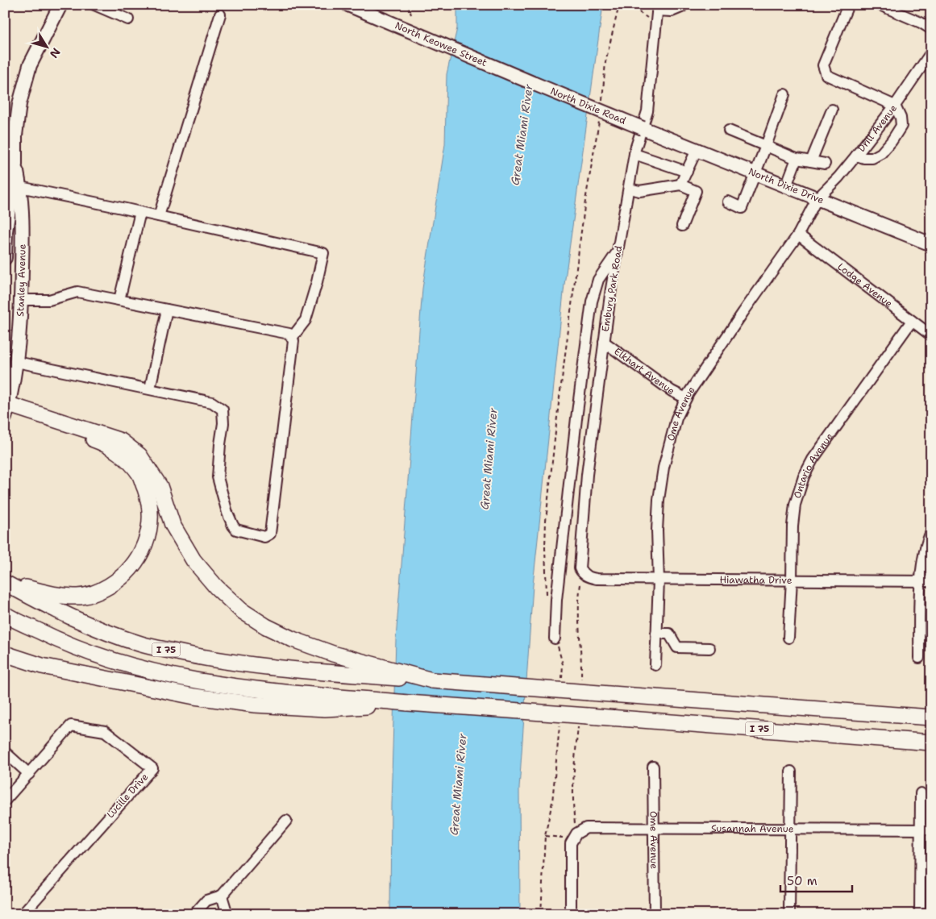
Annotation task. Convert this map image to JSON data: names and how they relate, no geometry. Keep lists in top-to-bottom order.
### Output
{
  "streets": {
    "highway": ["I 75"],
    "main road": [
      "North Keowee Street",
      "North Dixie Road",
      "North Dixie Drive",
      "Stanley Avenue"
    ],
    "street": [
      "Drill Avenue",
      "Lodge Avenue",
      "Embury Park Road",
      "Elkhart Avenue",
      "Ome Avenue",
      "Ontario Avenue",
      "Hiawatha Drive",
      "Lucille Drive",
      "Susannah Avenue"
    ]
  },
  "crossings": [
    ["North Keowee Street", "North Dixie Road"],
    ["North Dixie Road", "North Dixie Drive"],
    ["North Dixie Road", "Embury Park Road"],
    ["Drill Avenue", "North Dixie Drive"],
    ["Drill Avenue", "Ome Avenue"],
    ["North Dixie Drive", "Embury Park Road"],
    ["North Dixie Drive", "Ome Avenue"],
    ["Lodge Avenue", "Ome Avenue"],
    ["Lodge Avenue", "Ontario Avenue"],
    ["Embury Park Road", "Elkhart Avenue"],
    ["Embury Park Road", "Hiawatha Drive"],
    ["Elkhart Avenue", "Ome Avenue"],
    ["Ome Avenue", "Hiawatha Drive"],
    ["Ome Avenue", "Susannah Avenue"],
    ["Ontario Avenue", "Hiawatha Drive"]
  ],
  "water": ["Great Miami River"],
  "scale_bar": "50 m",
  "north": "bottom right"
}
